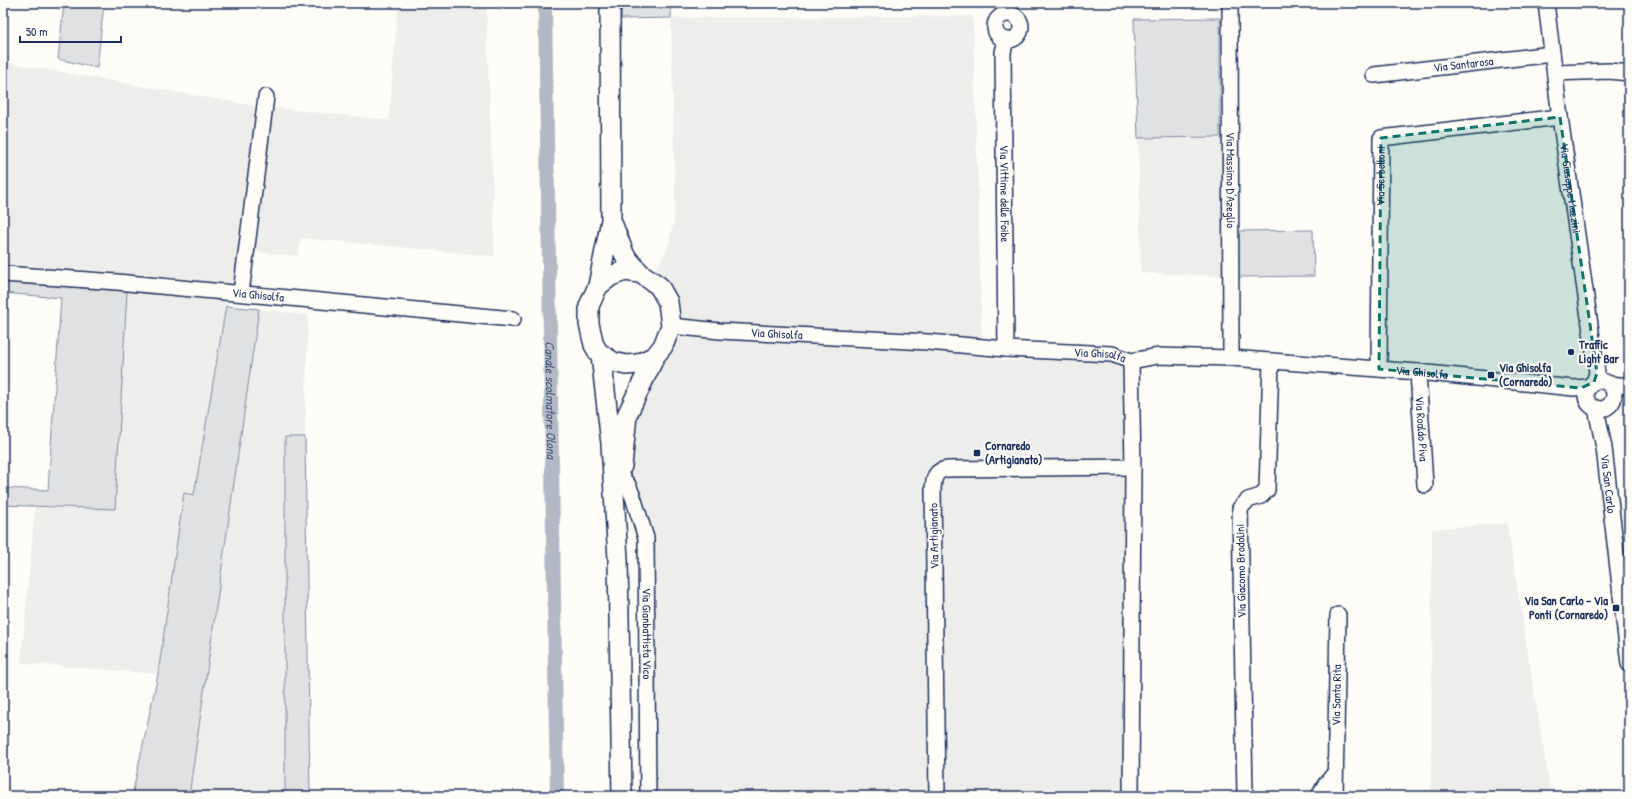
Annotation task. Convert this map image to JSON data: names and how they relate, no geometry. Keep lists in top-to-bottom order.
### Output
{
  "streets": {
    "street": [
      "Via Santarosa",
      "Via Serbelloni",
      "Via Massimo D'Azeglio",
      "Via Giuseppe Mazzini",
      "Via Vittime delle Foibe",
      "Via Ghisolfa",
      "Via Roaldo Piva",
      "Via San Carlo",
      "Via Artigianato",
      "Via Giacomo Brodolini",
      "Via Gianbattista Vico",
      "Via Santa Rita"
    ]
  },
  "crossings": [
    ["Via Santarosa", "Via Giuseppe Mazzini"],
    ["Via Serbelloni", "Via Giuseppe Mazzini"],
    ["Via Serbelloni", "Via Ghisolfa"],
    ["Via Massimo D'Azeglio", "Via Ghisolfa"],
    ["Via Giuseppe Mazzini", "Via Ghisolfa"],
    ["Via Giuseppe Mazzini", "Via San Carlo"],
    ["Via Vittime delle Foibe", "Via Ghisolfa"],
    ["Via Ghisolfa", "Via Roaldo Piva"],
    ["Via Ghisolfa", "Via San Carlo"],
    ["Via Ghisolfa", "Via Giacomo Brodolini"]
  ],
  "water": ["Canale scolmatore Olona"],
  "places": {
    "other": ["Traffic Light Bar"],
    "transit": ["Via Ghisolfa (Cornaredo)", "Cornaredo (Artigianato)", "Via San Carlo - Via Ponti (Cornaredo)"]
  },
  "scale_bar": "50 m"
}
